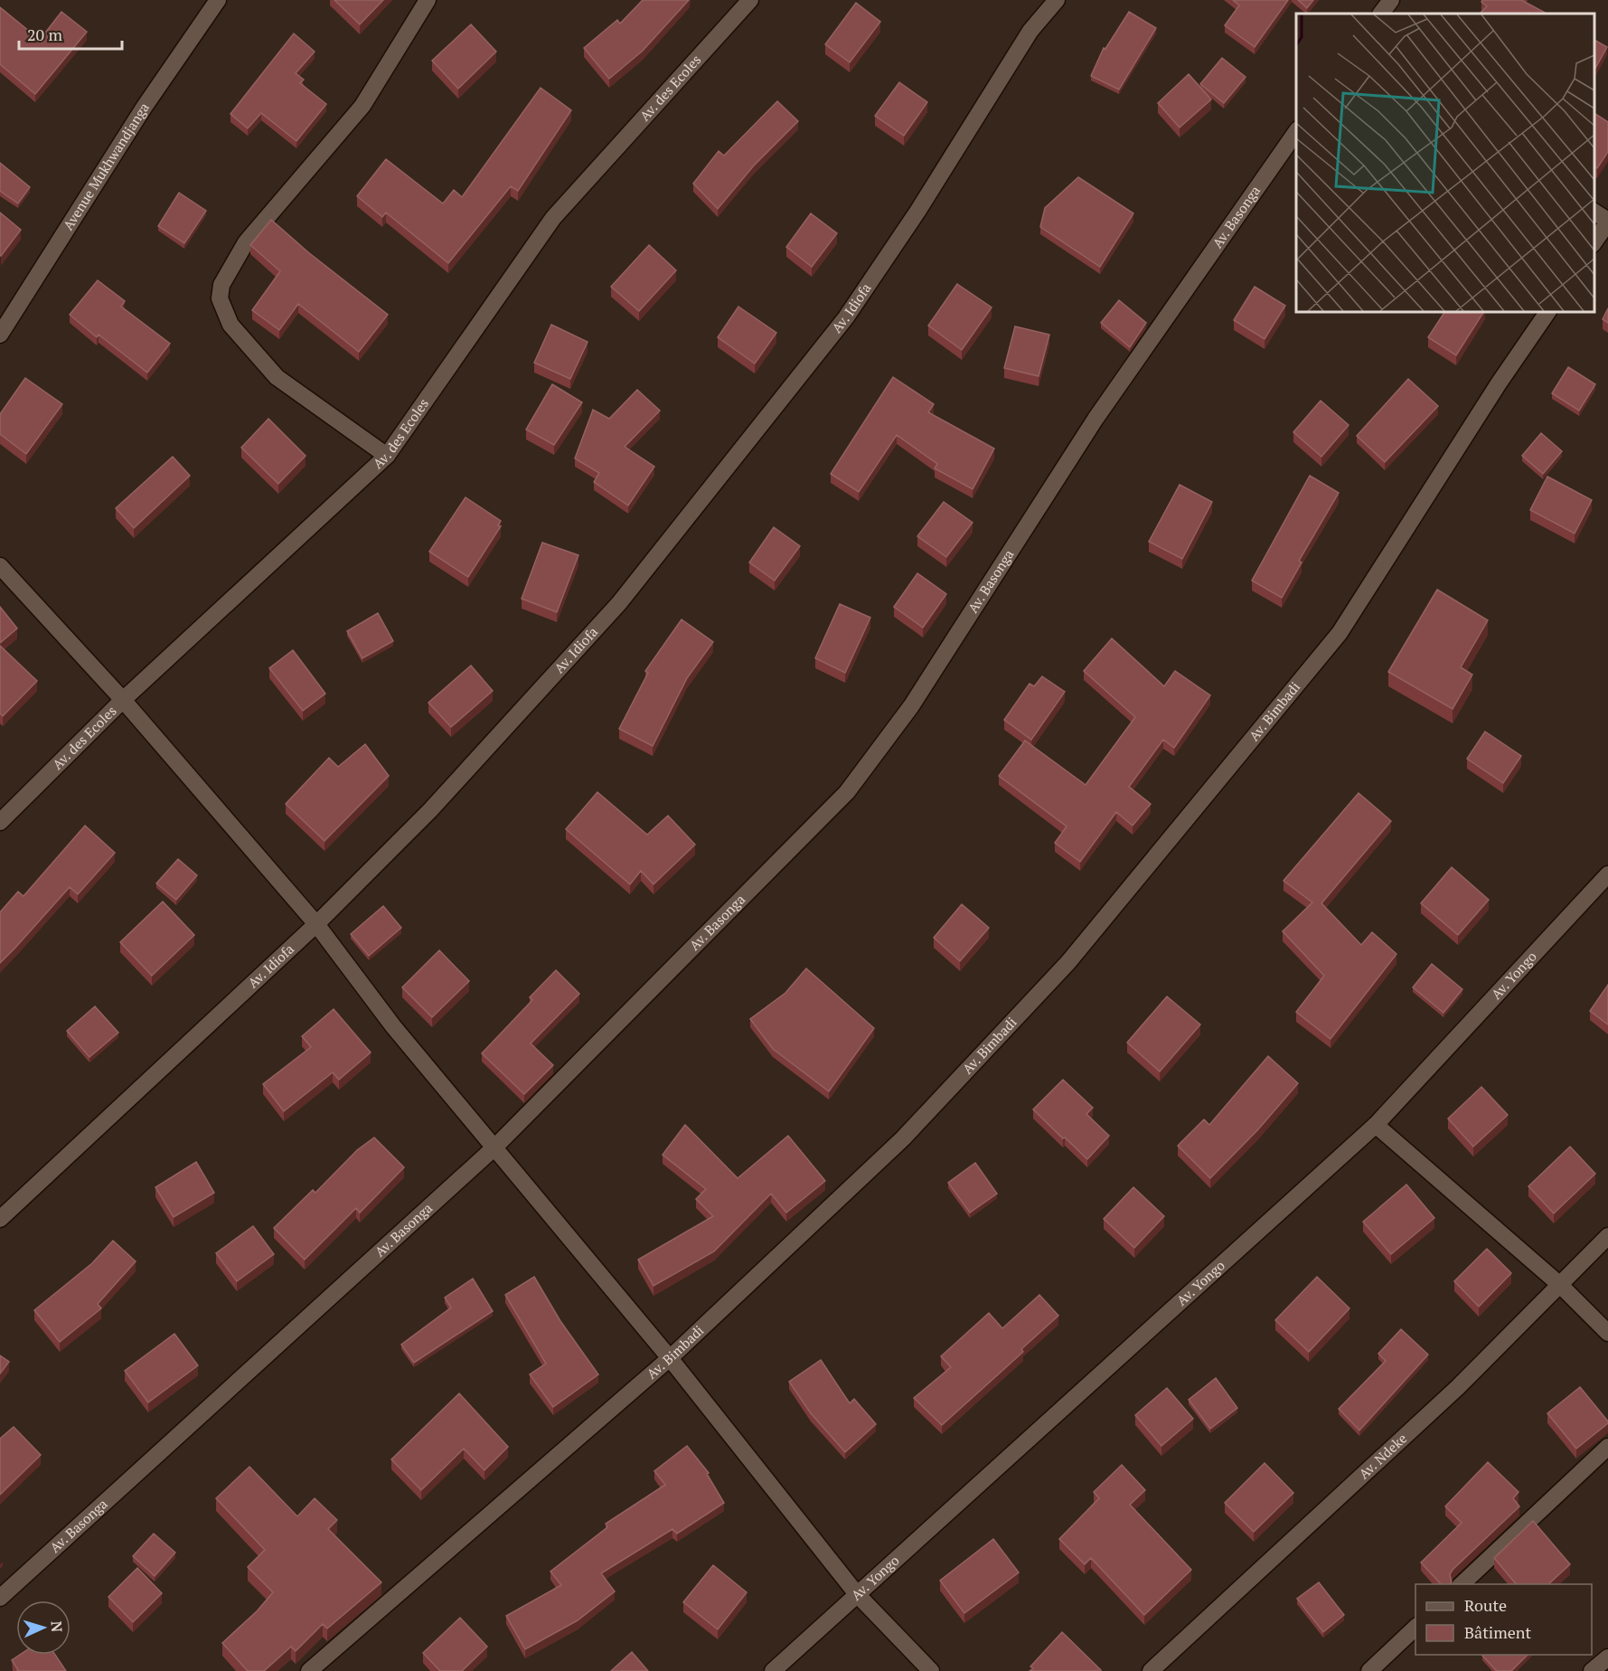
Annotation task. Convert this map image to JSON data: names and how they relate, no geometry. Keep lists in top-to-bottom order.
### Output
{
  "streets": {
    "street": [
      "Av. des Ecoles",
      "Avenue Mukhwandjanga",
      "Av. Basonga",
      "Av. Idiofa",
      "Av. Bimbadi",
      "Av. Yongo",
      "Av. Ndeke"
    ]
  },
  "legend": ["Route", "Bâtiment"],
  "scale_bar": "20 m",
  "north": "right"
}
